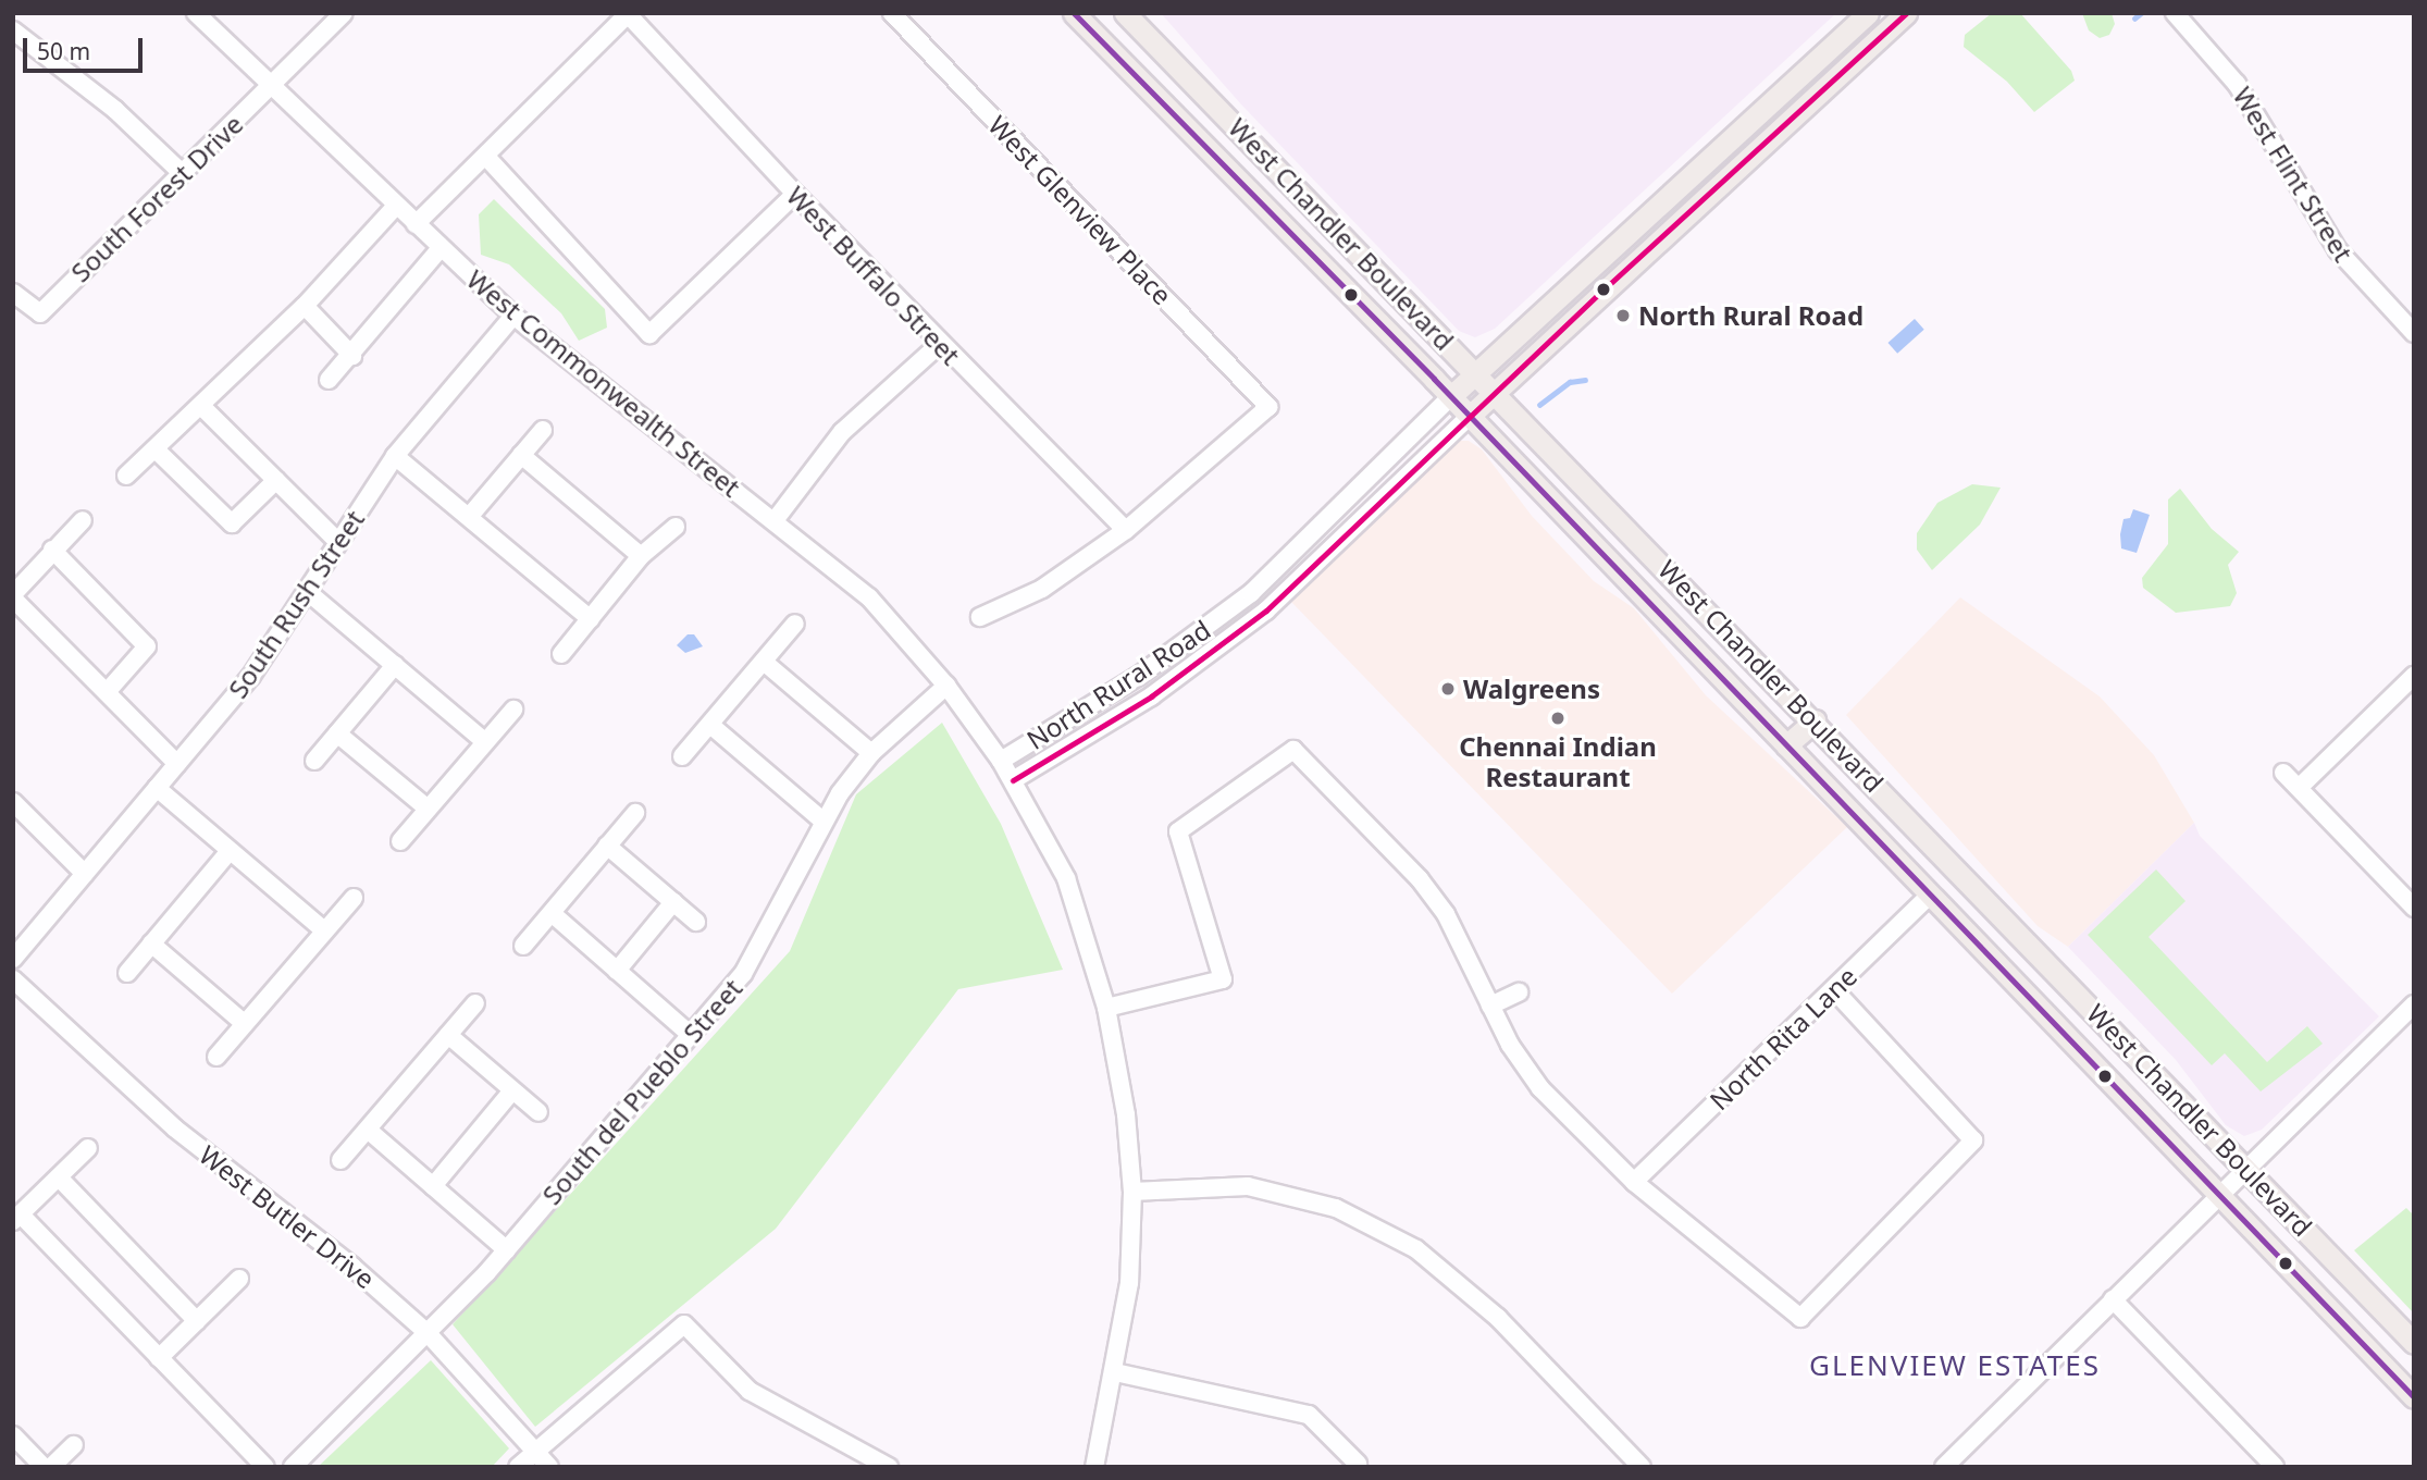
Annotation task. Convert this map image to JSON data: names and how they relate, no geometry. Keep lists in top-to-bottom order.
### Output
{
  "streets": {
    "main road": ["West Chandler Boulevard", "North Rural Road"],
    "street": [
      "West Flint Street",
      "South Forest Drive",
      "West Glenview Place",
      "West Buffalo Street",
      "West Commonwealth Street",
      "South Rush Street",
      "North Rita Lane",
      "South del Pueblo Street",
      "West Butler Drive"
    ]
  },
  "crossings": [
    ["South Forest Drive", "West Commonwealth Street"],
    ["West Glenview Place", "West Buffalo Street"],
    ["West Chandler Boulevard", "North Rural Road"],
    ["West Chandler Boulevard", "North Rita Lane"],
    ["West Commonwealth Street", "South Rush Street"],
    ["West Commonwealth Street", "North Rural Road"],
    ["West Commonwealth Street", "South del Pueblo Street"],
    ["South del Pueblo Street", "West Butler Drive"]
  ],
  "districts": ["GLENVIEW ESTATES"],
  "places": ["North Rural Road", "Walgreens", "Chennai Indian Restaurant"],
  "scale_bar": "50 m"
}
